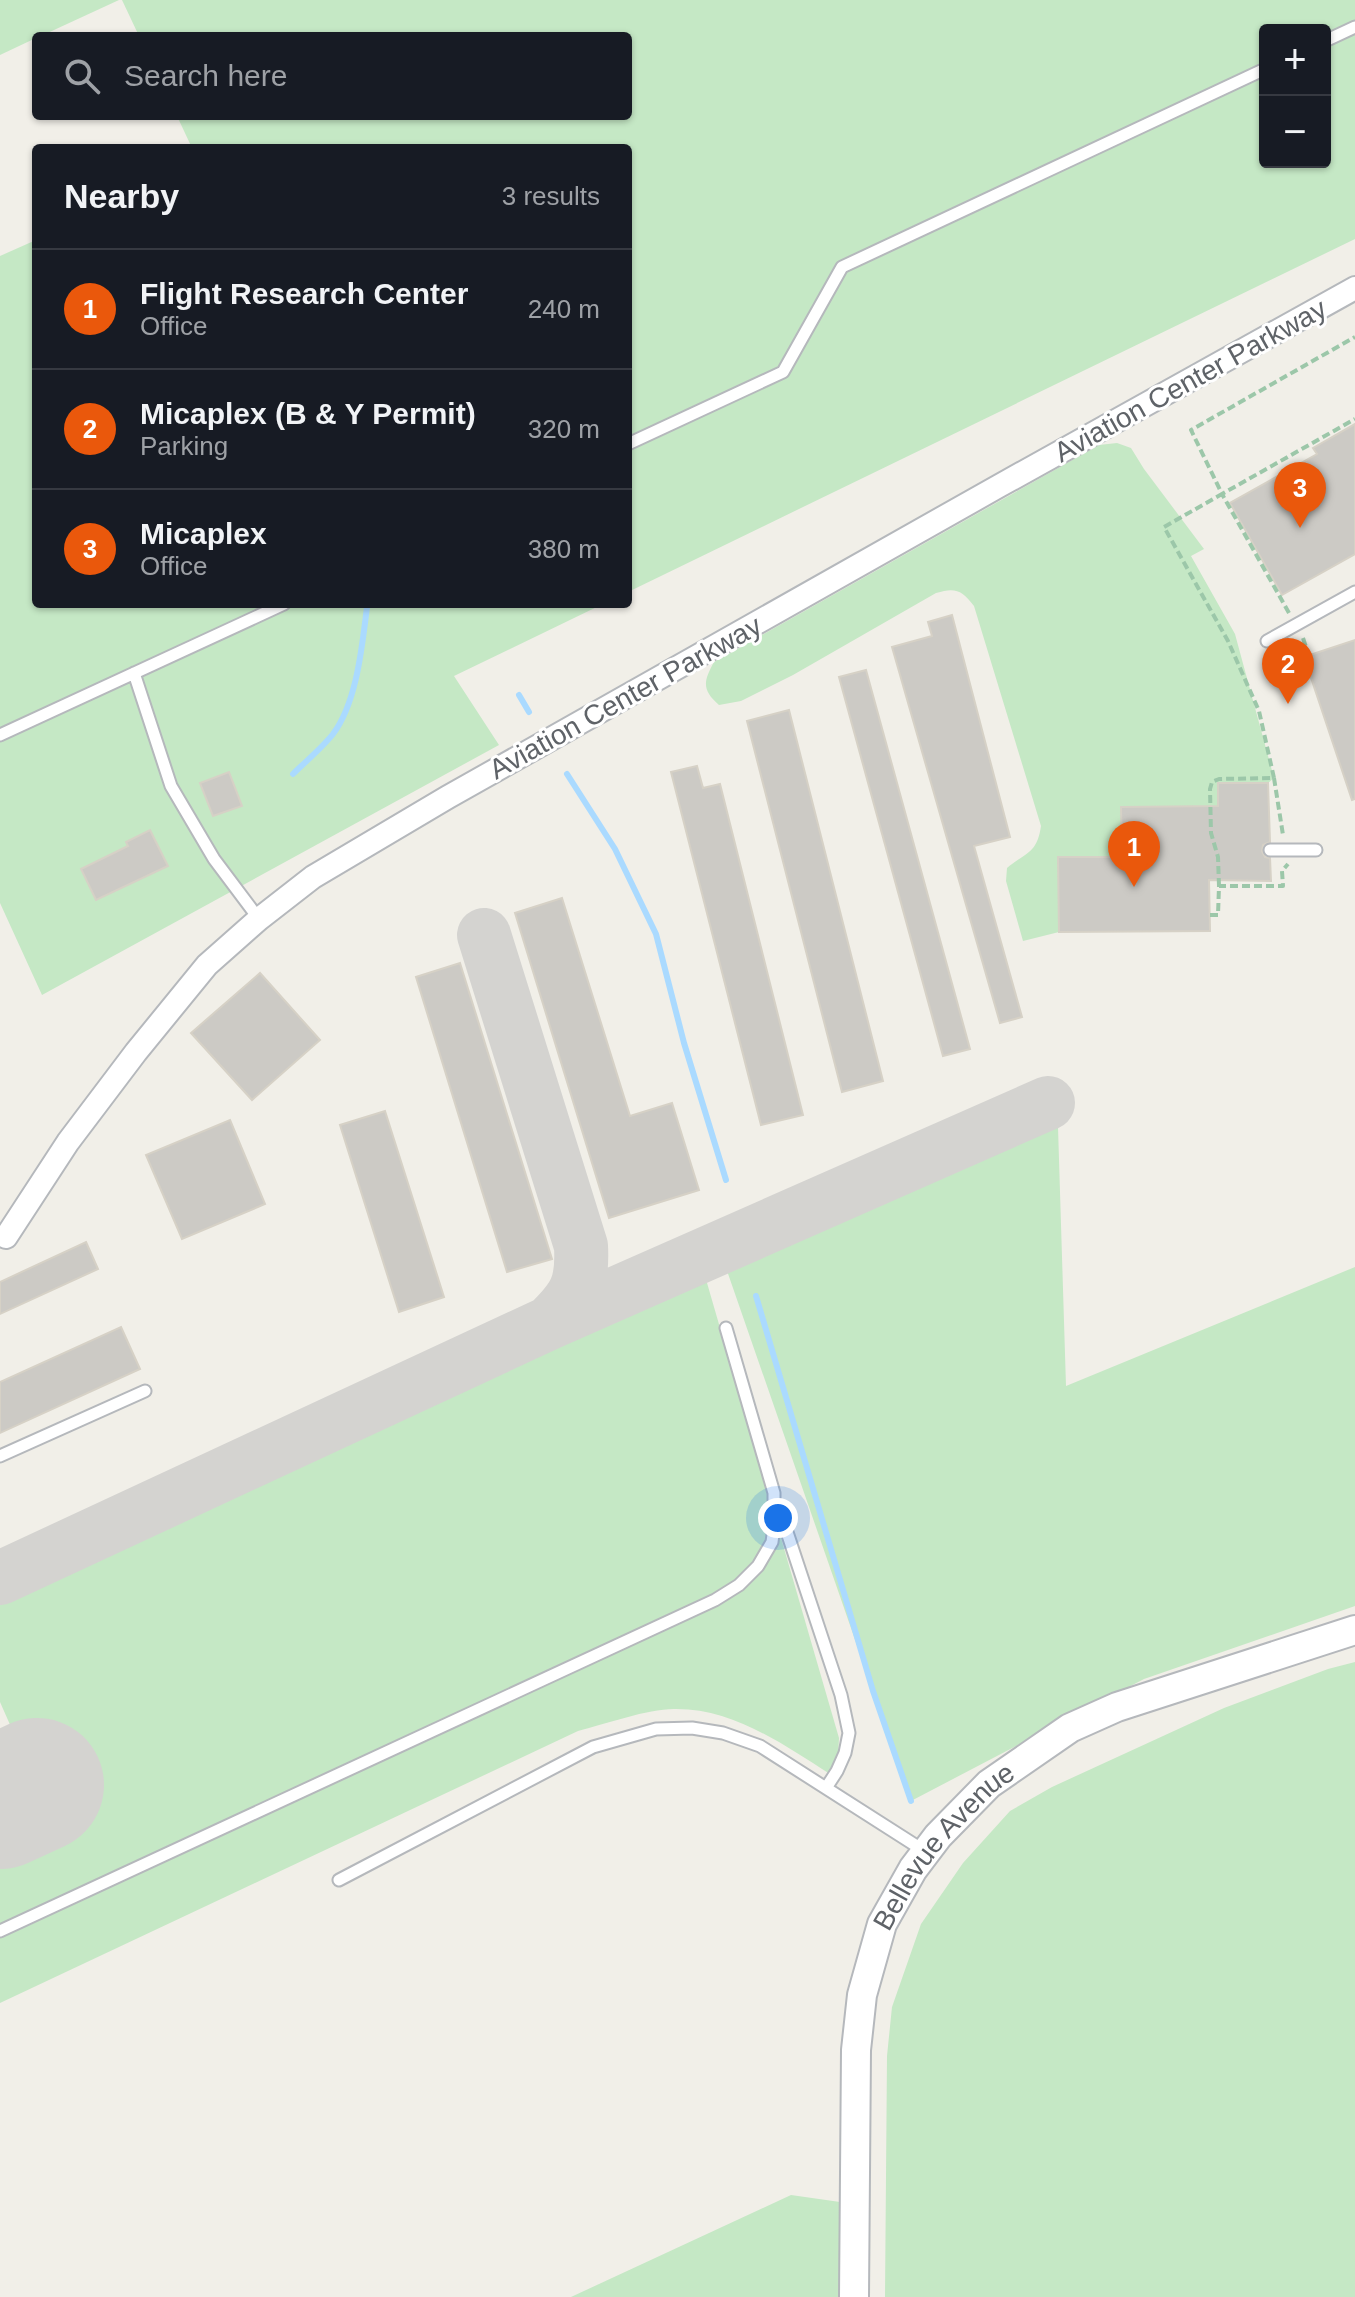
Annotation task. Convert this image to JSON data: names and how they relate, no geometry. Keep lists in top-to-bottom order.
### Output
{
  "streets": {
    "street": ["Aviation Center Parkway", "Bellevue Avenue"]
  },
  "page": {
    "map_buttons": ["+", "−"],
    "search": "Search here",
    "heading": ["Nearby", "3 results"],
    "list": [
      {
        "mark": "1",
        "name": "Flight Research Center",
        "note": "Office",
        "value": "240 m"
      },
      {
        "mark": "2",
        "name": "Micaplex (B & Y Permit)",
        "note": "Parking",
        "value": "320 m"
      },
      {
        "mark": "3",
        "name": "Micaplex",
        "note": "Office",
        "value": "380 m"
      }
    ],
    "pins": ["3", "2", "1"]
  }
}
